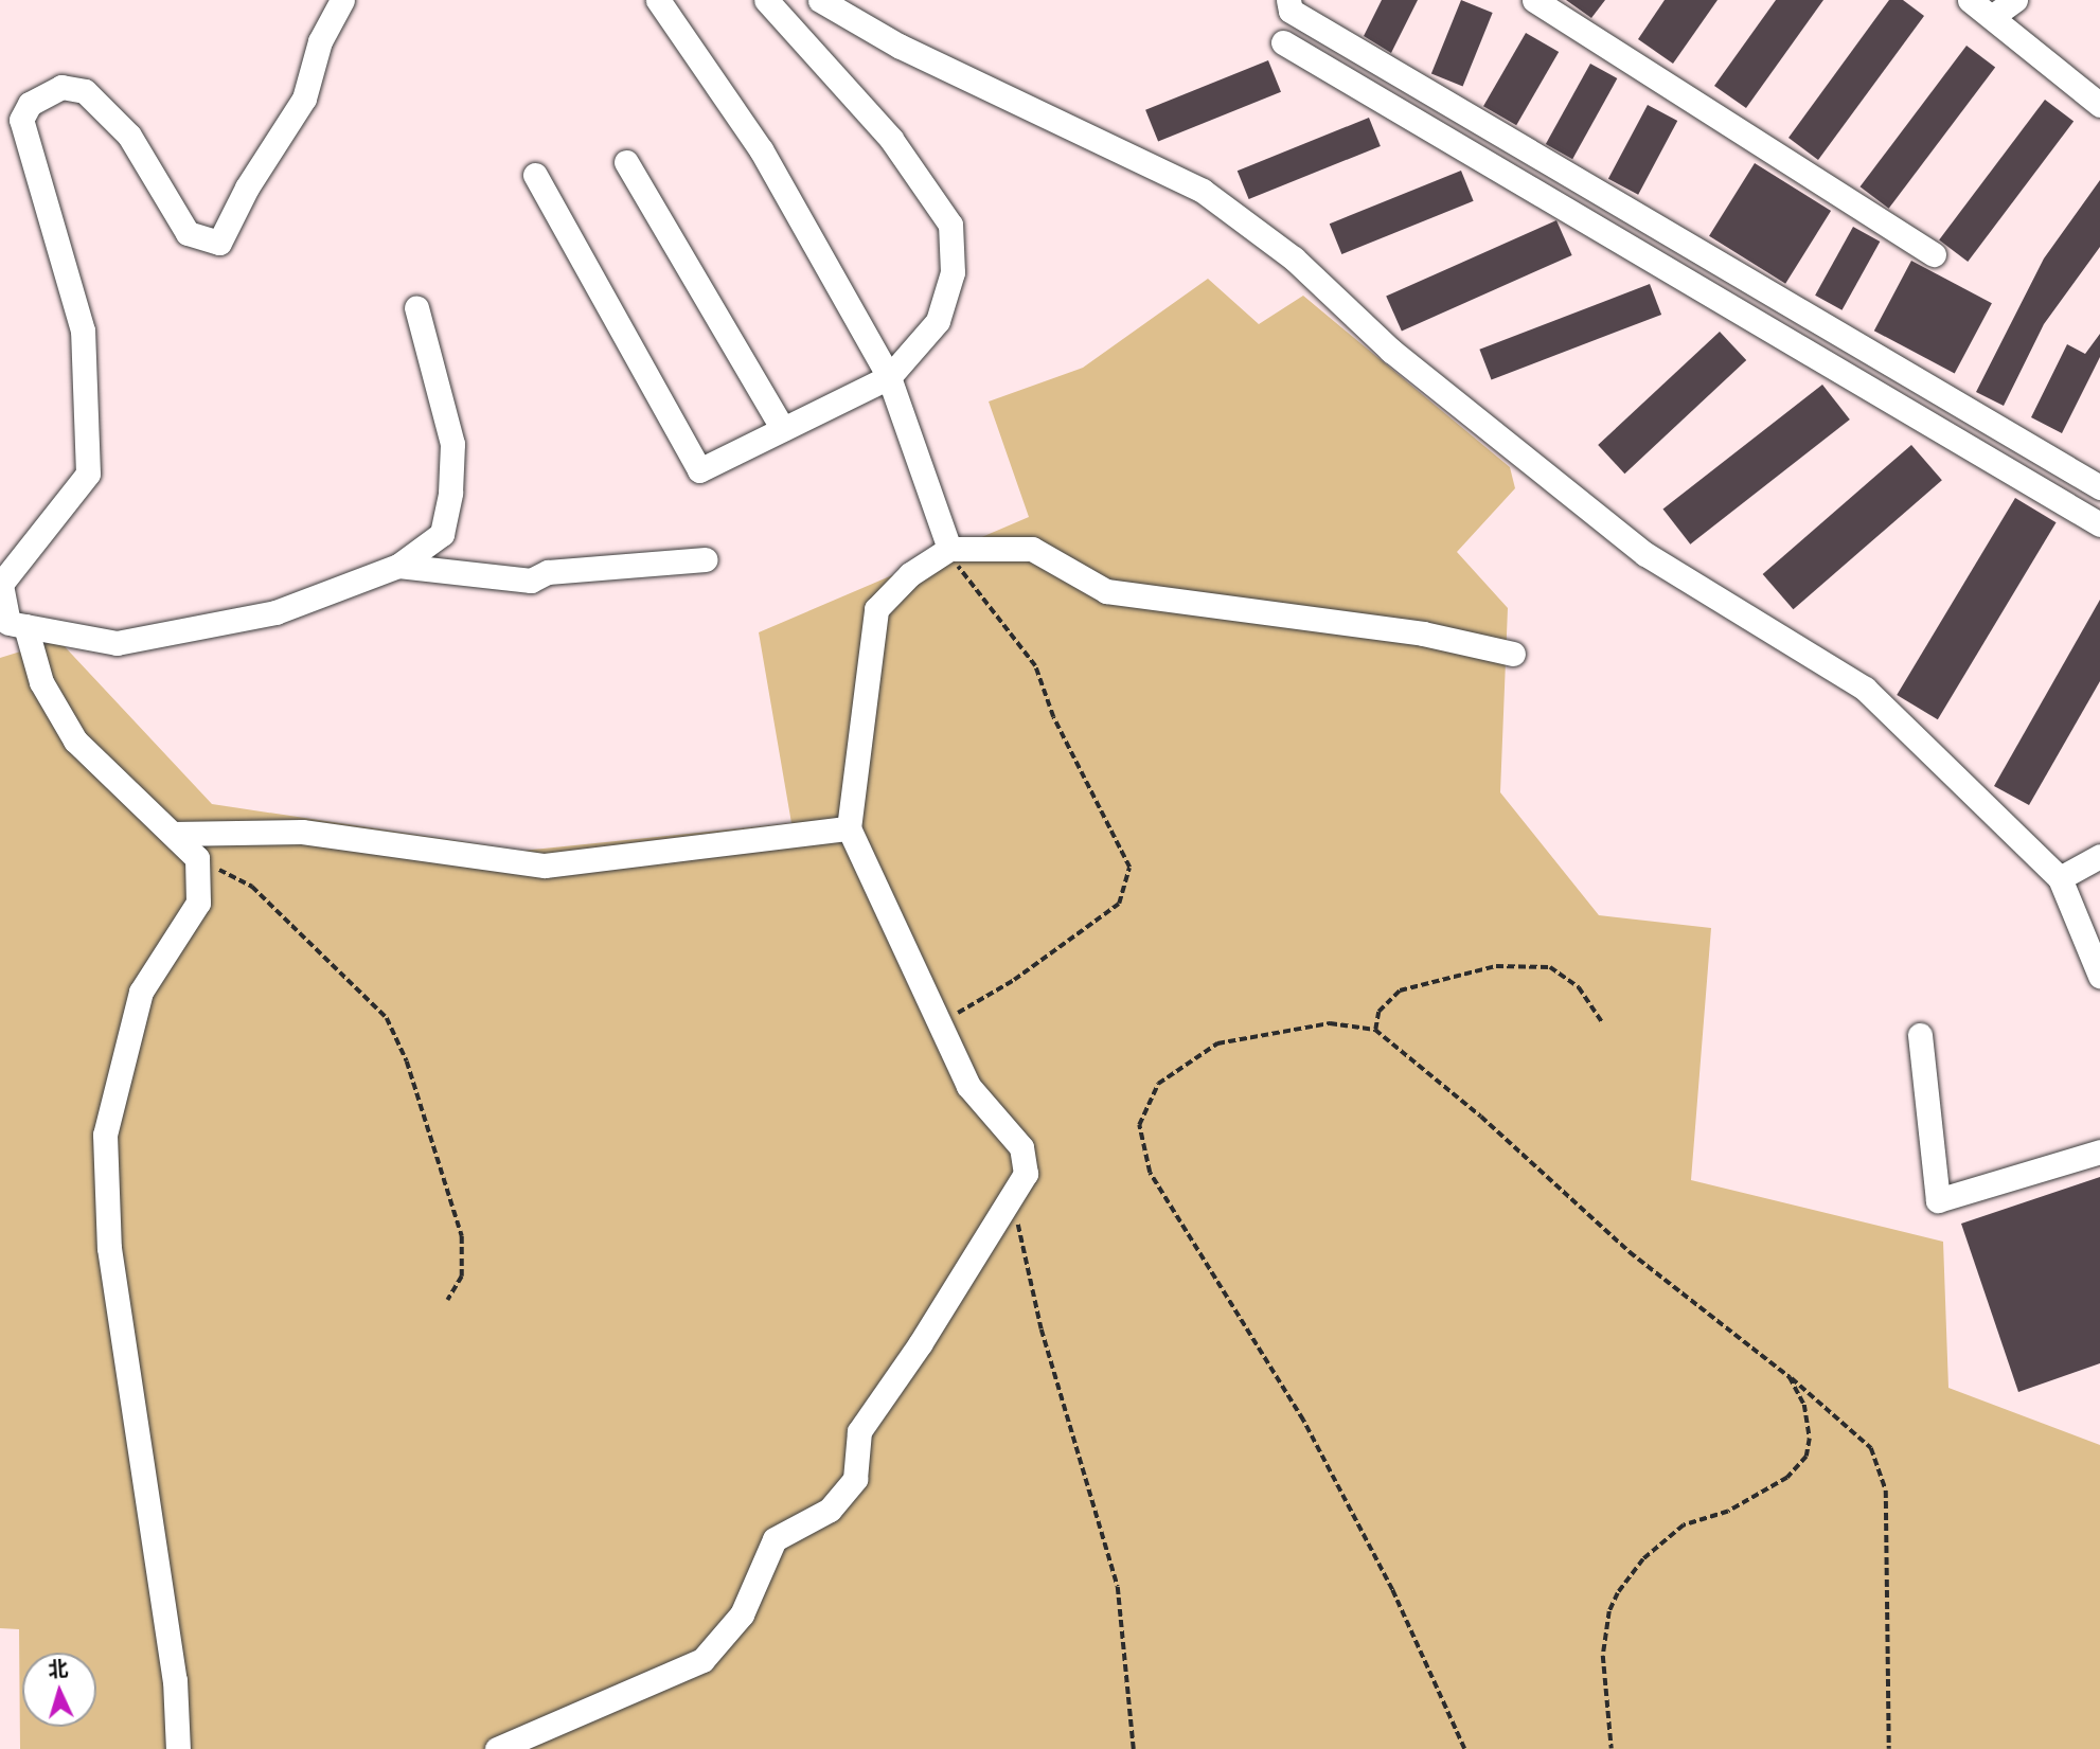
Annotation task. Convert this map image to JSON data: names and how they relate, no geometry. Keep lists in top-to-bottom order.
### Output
{
  "north": "top"
}
